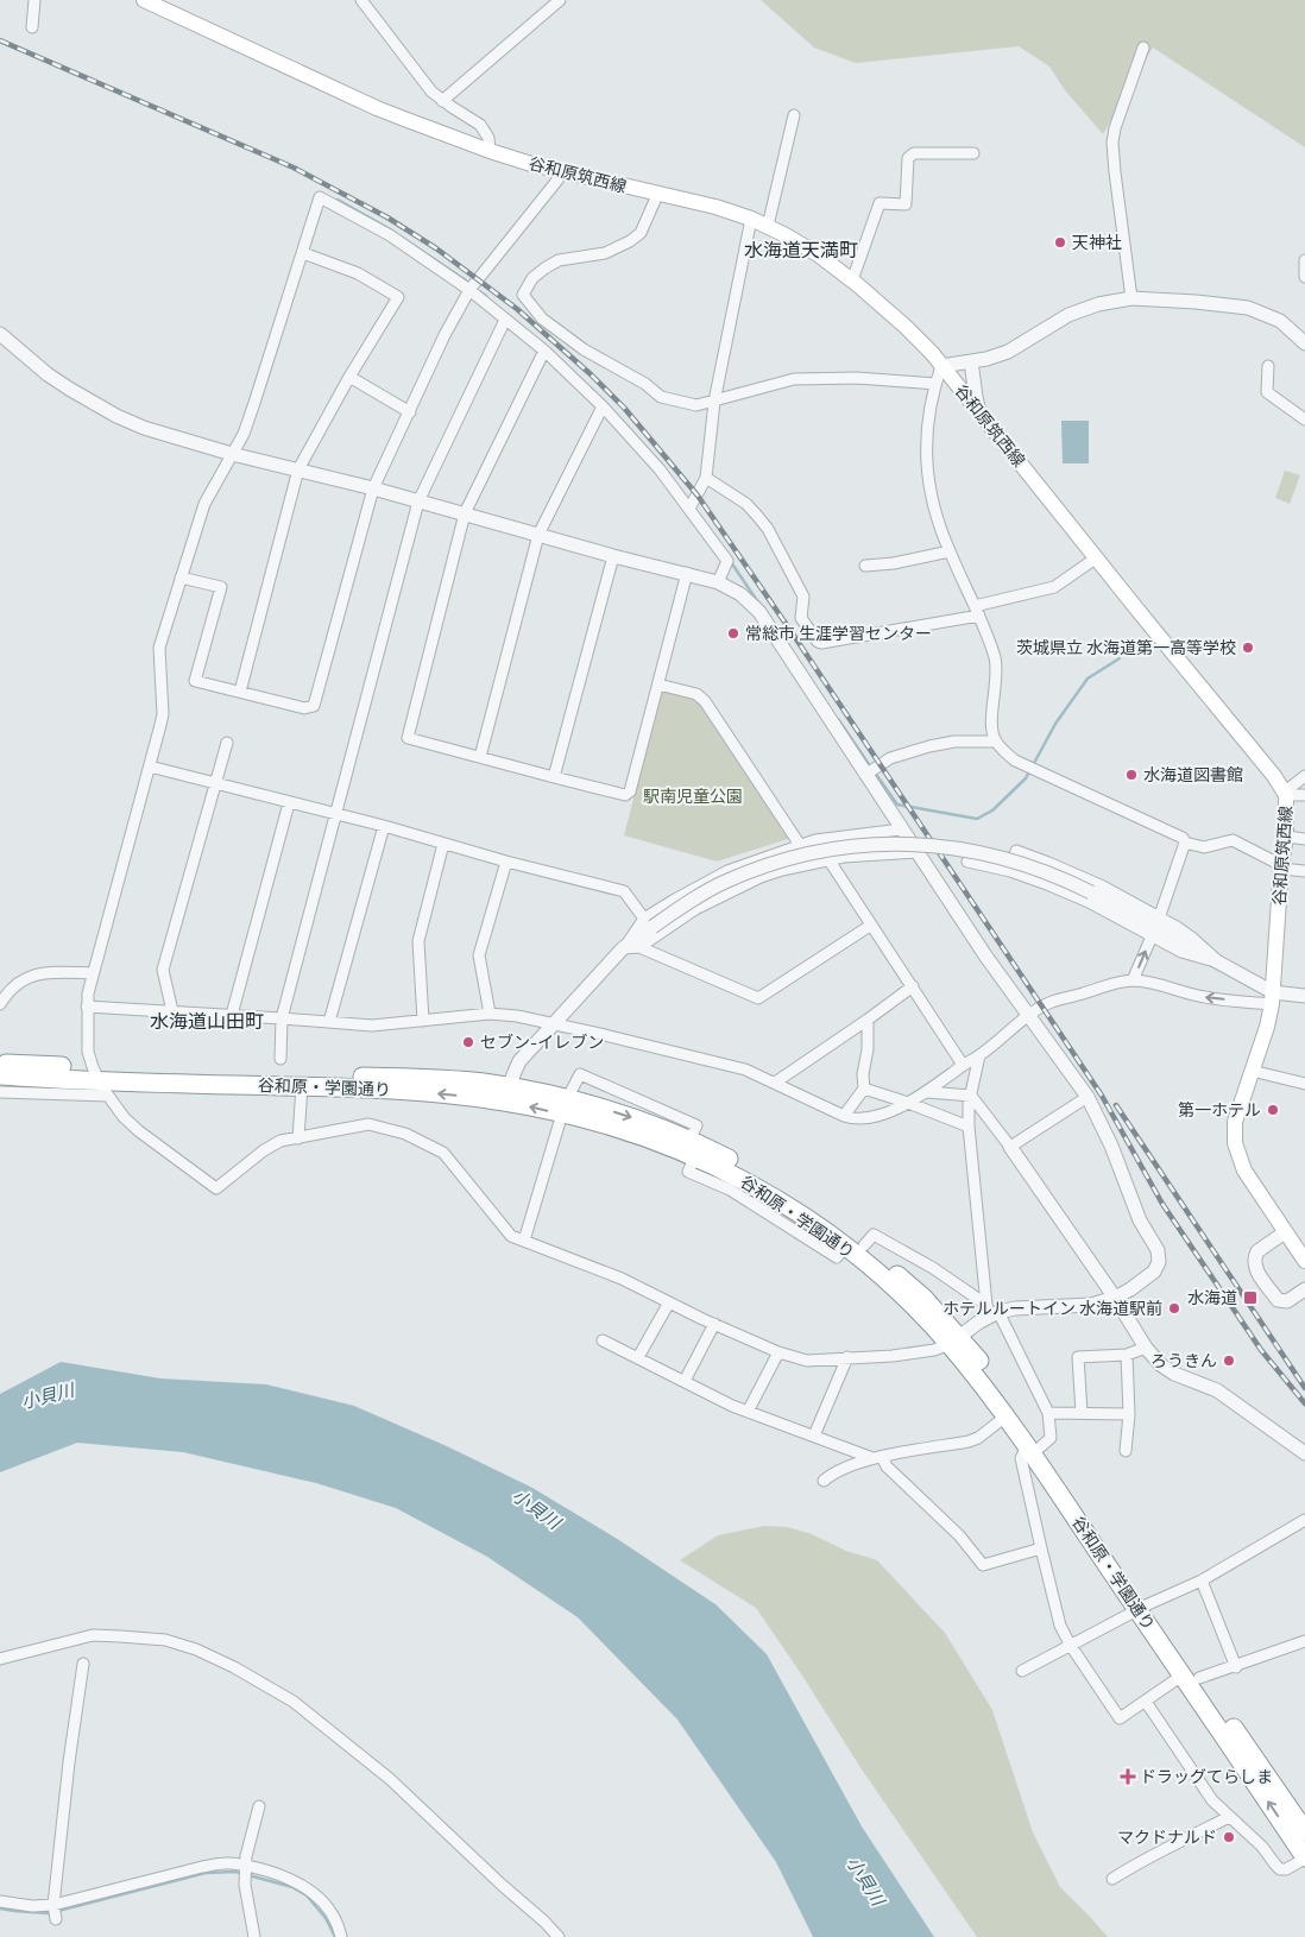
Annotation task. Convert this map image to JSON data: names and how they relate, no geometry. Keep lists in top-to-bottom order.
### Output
{
  "streets": {
    "highway": ["谷和原・学園通り"],
    "main road": ["谷和原筑西線"]
  },
  "districts": ["水海道天満町", "水海道山田町"],
  "water": ["小貝川"],
  "parks": ["駅南児童公園"],
  "places": {
    "other": [
      "天神社",
      "常総市 生涯学習センター",
      "茨城県立 水海道第一高等学校",
      "水海道図書館",
      "セブン-イレブン",
      "第一ホテル",
      "ホテルルートイン 水海道駅前",
      "ろうきん",
      "マクドナルド"
    ],
    "transit": ["水海道"],
    "health": ["ドラッグてらしま"]
  }
}
